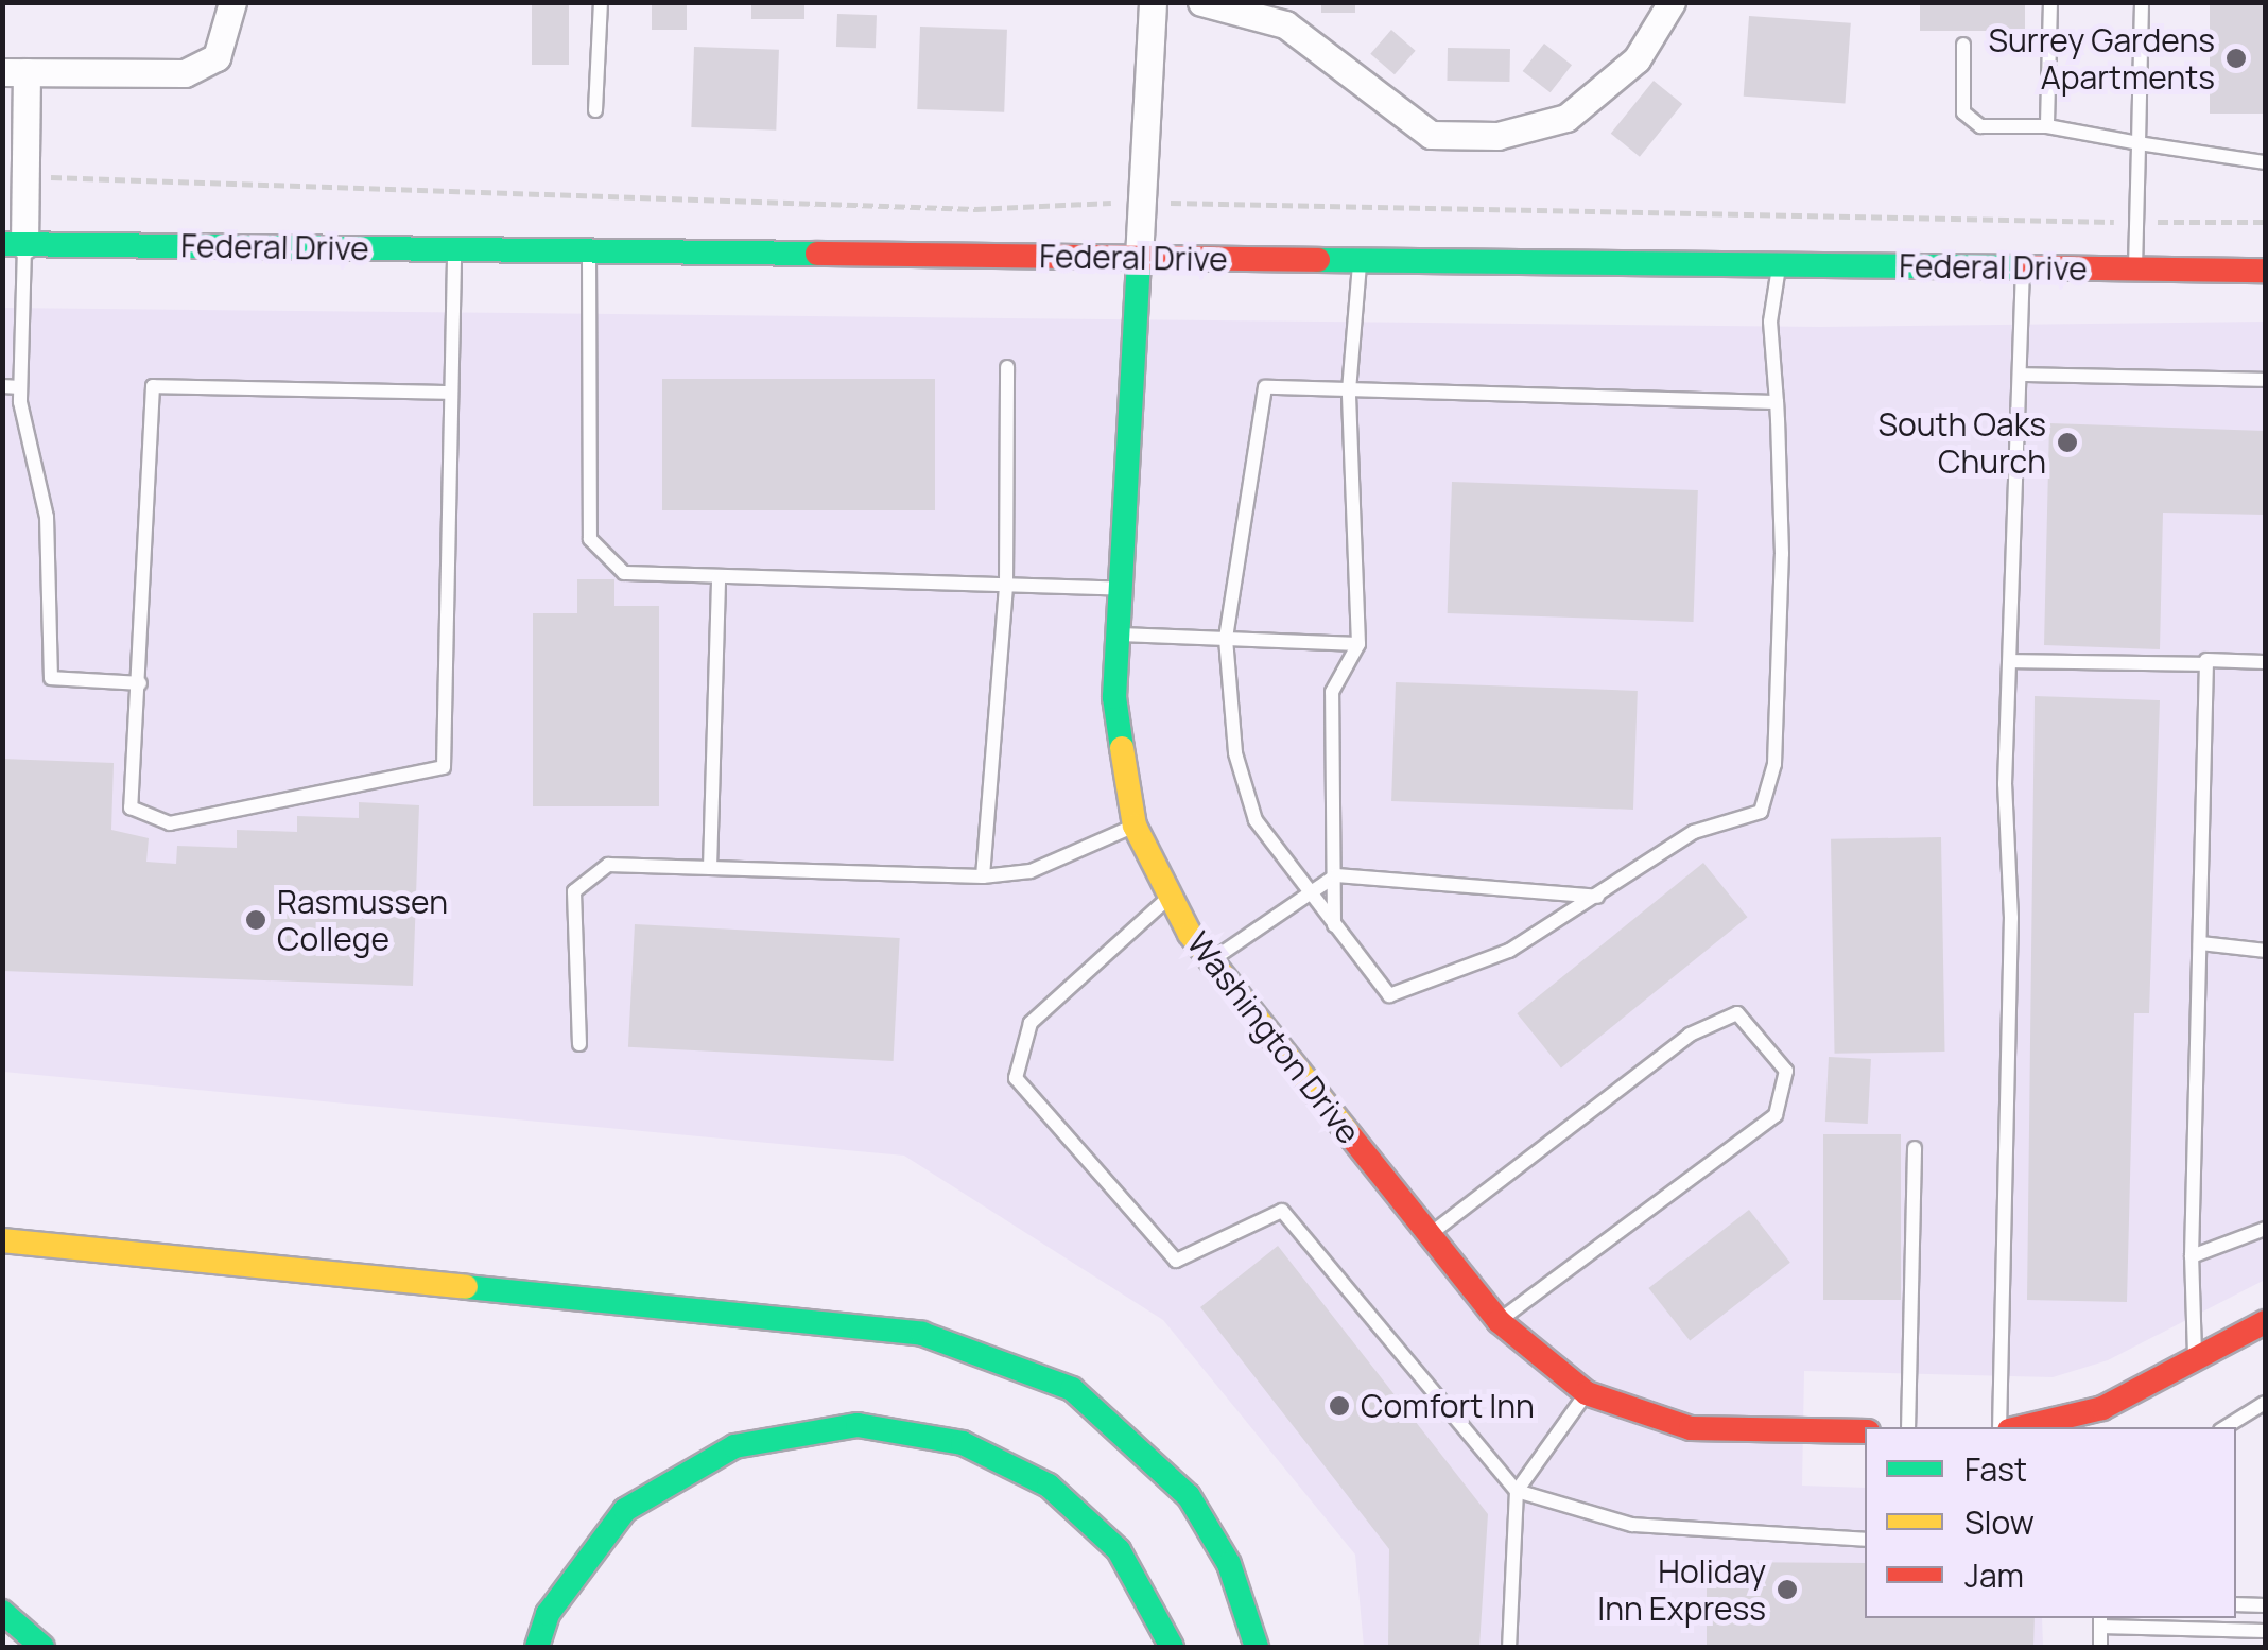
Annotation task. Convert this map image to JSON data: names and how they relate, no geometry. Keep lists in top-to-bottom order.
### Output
{
  "streets": {
    "main road": ["Federal Drive", "Washington Drive"]
  },
  "crossings": [
    ["Federal Drive", "Washington Drive"]
  ],
  "places": [
    "Surrey Gardens Apartments",
    "South Oaks Church",
    "Rasmussen College",
    "Comfort Inn",
    "Holiday Inn Express"
  ],
  "legend": ["Fast", "Slow", "Jam"]
}
